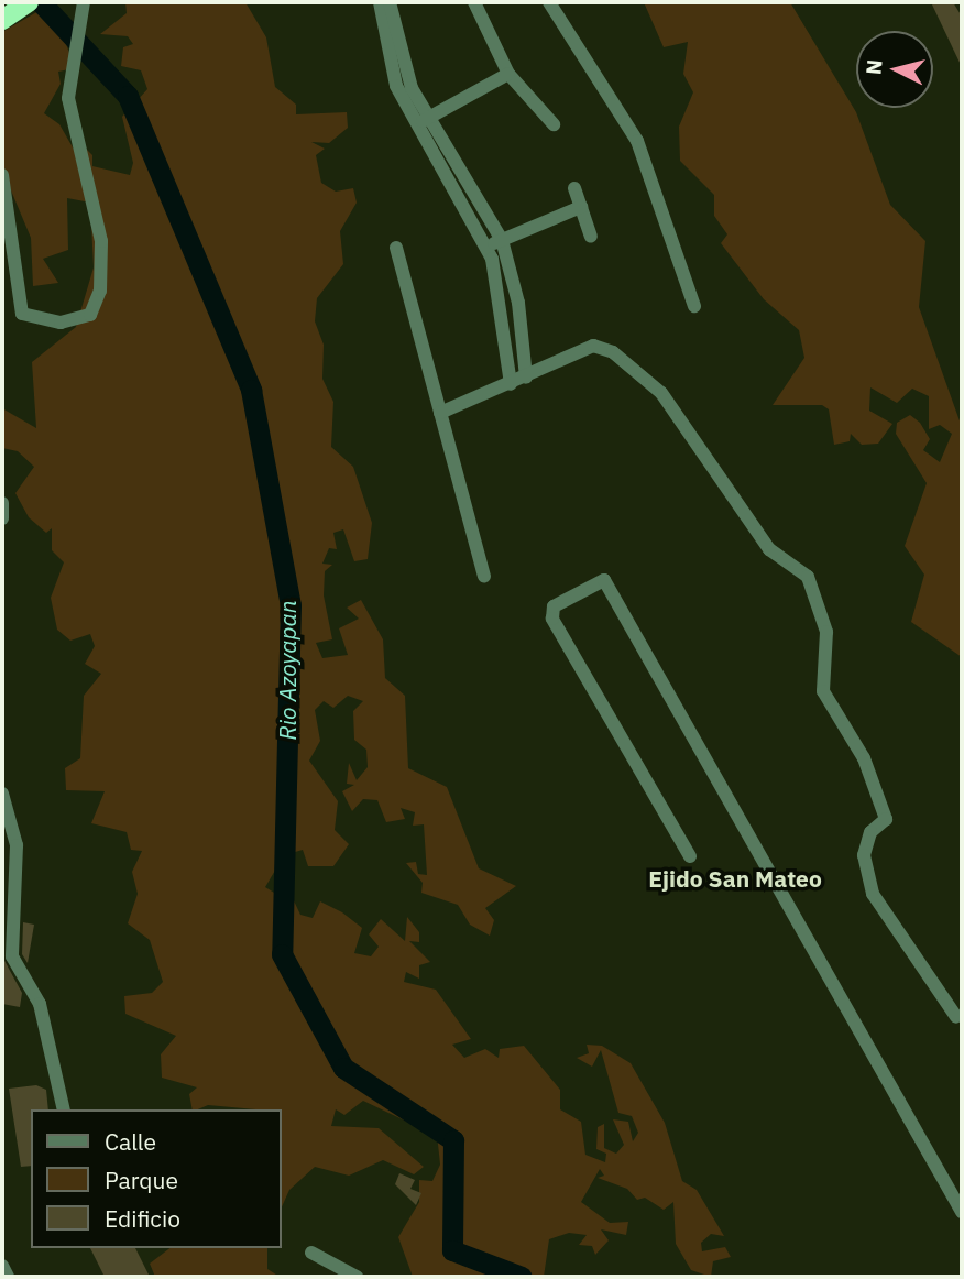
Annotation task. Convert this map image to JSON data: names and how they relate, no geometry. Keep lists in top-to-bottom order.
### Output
{
  "districts": ["Ejido San Mateo"],
  "water": ["Rio Azoyapan"],
  "legend": ["Calle", "Parque", "Edificio"],
  "north": "left"
}
